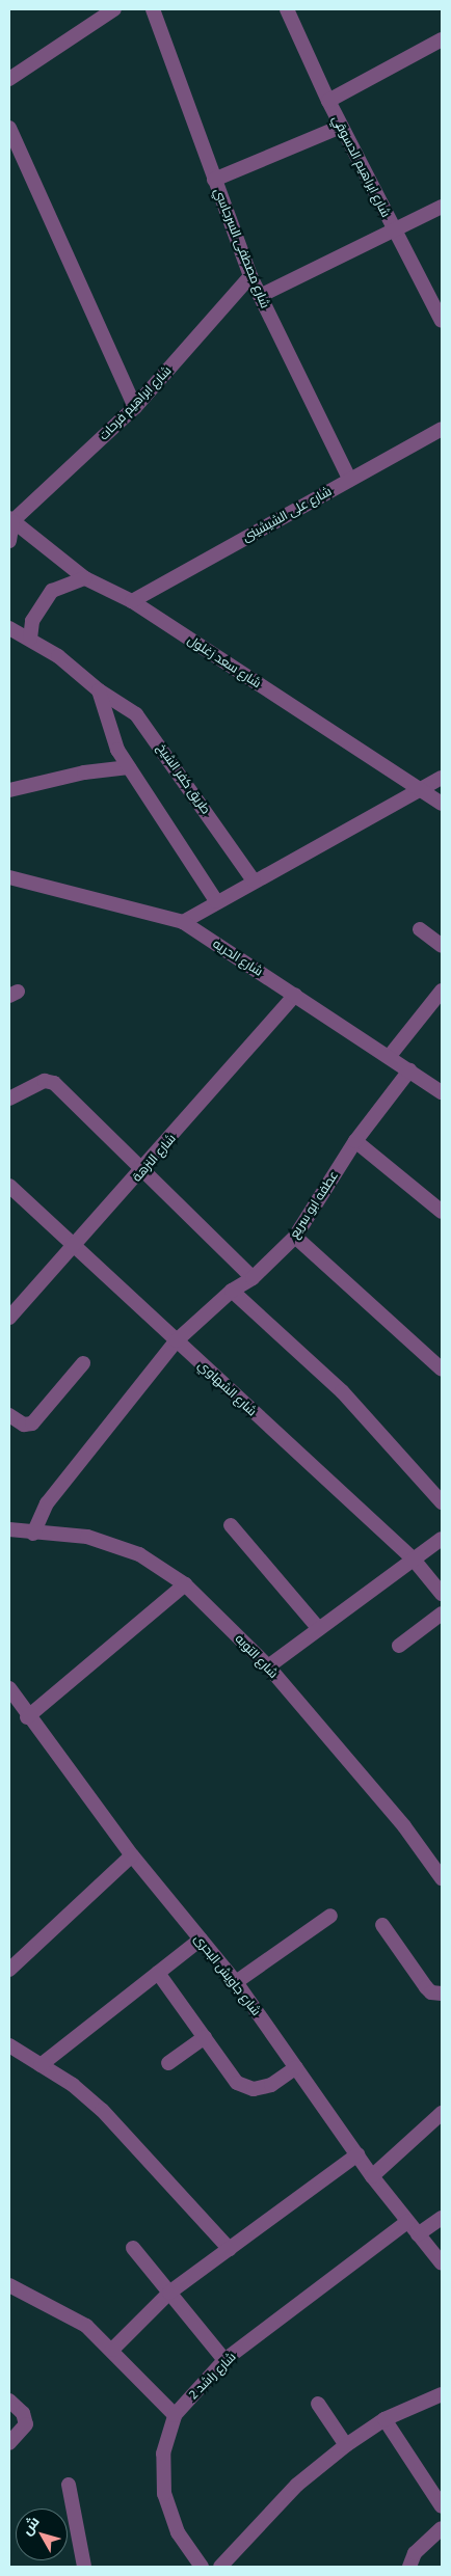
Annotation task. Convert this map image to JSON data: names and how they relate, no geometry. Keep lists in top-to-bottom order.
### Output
{
  "streets": {
    "street": [
      "شارع ابراهيم الدسوقي",
      "شارع مصطفى السرجاسي",
      "شارع ابراهيم فرحات",
      "شارع على الشيشينى",
      "شارع سعد زغلول",
      "طريق كفر الشيخ",
      "شارع الحريه",
      "شارع النزهة",
      "عطفه ابو سريع",
      "شارع الشهاوي",
      "شارع التوبه",
      "شارع جاويش البحرى",
      "شارع راشد 2"
    ]
  },
  "crossings": [
    ["شارع مصطفى السرجاسي", "شارع ابراهيم فرحات"],
    ["شارع مصطفى السرجاسي", "شارع على الشيشينى"],
    ["شارع ابراهيم فرحات", "شارع سعد زغلول"],
    ["شارع على الشيشينى", "شارع سعد زغلول"],
    ["شارع الحريه", "شارع النزهة"],
    ["شارع الحريه", "عطفه ابو سريع"],
    ["شارع النزهة", "شارع الشهاوي"],
    ["عطفه ابو سريع", "شارع الشهاوي"],
    ["عطفه ابو سريع", "شارع التوبه"],
    ["شارع جاويش البحرى", "شارع راشد 2"]
  ],
  "north": "top left"
}
